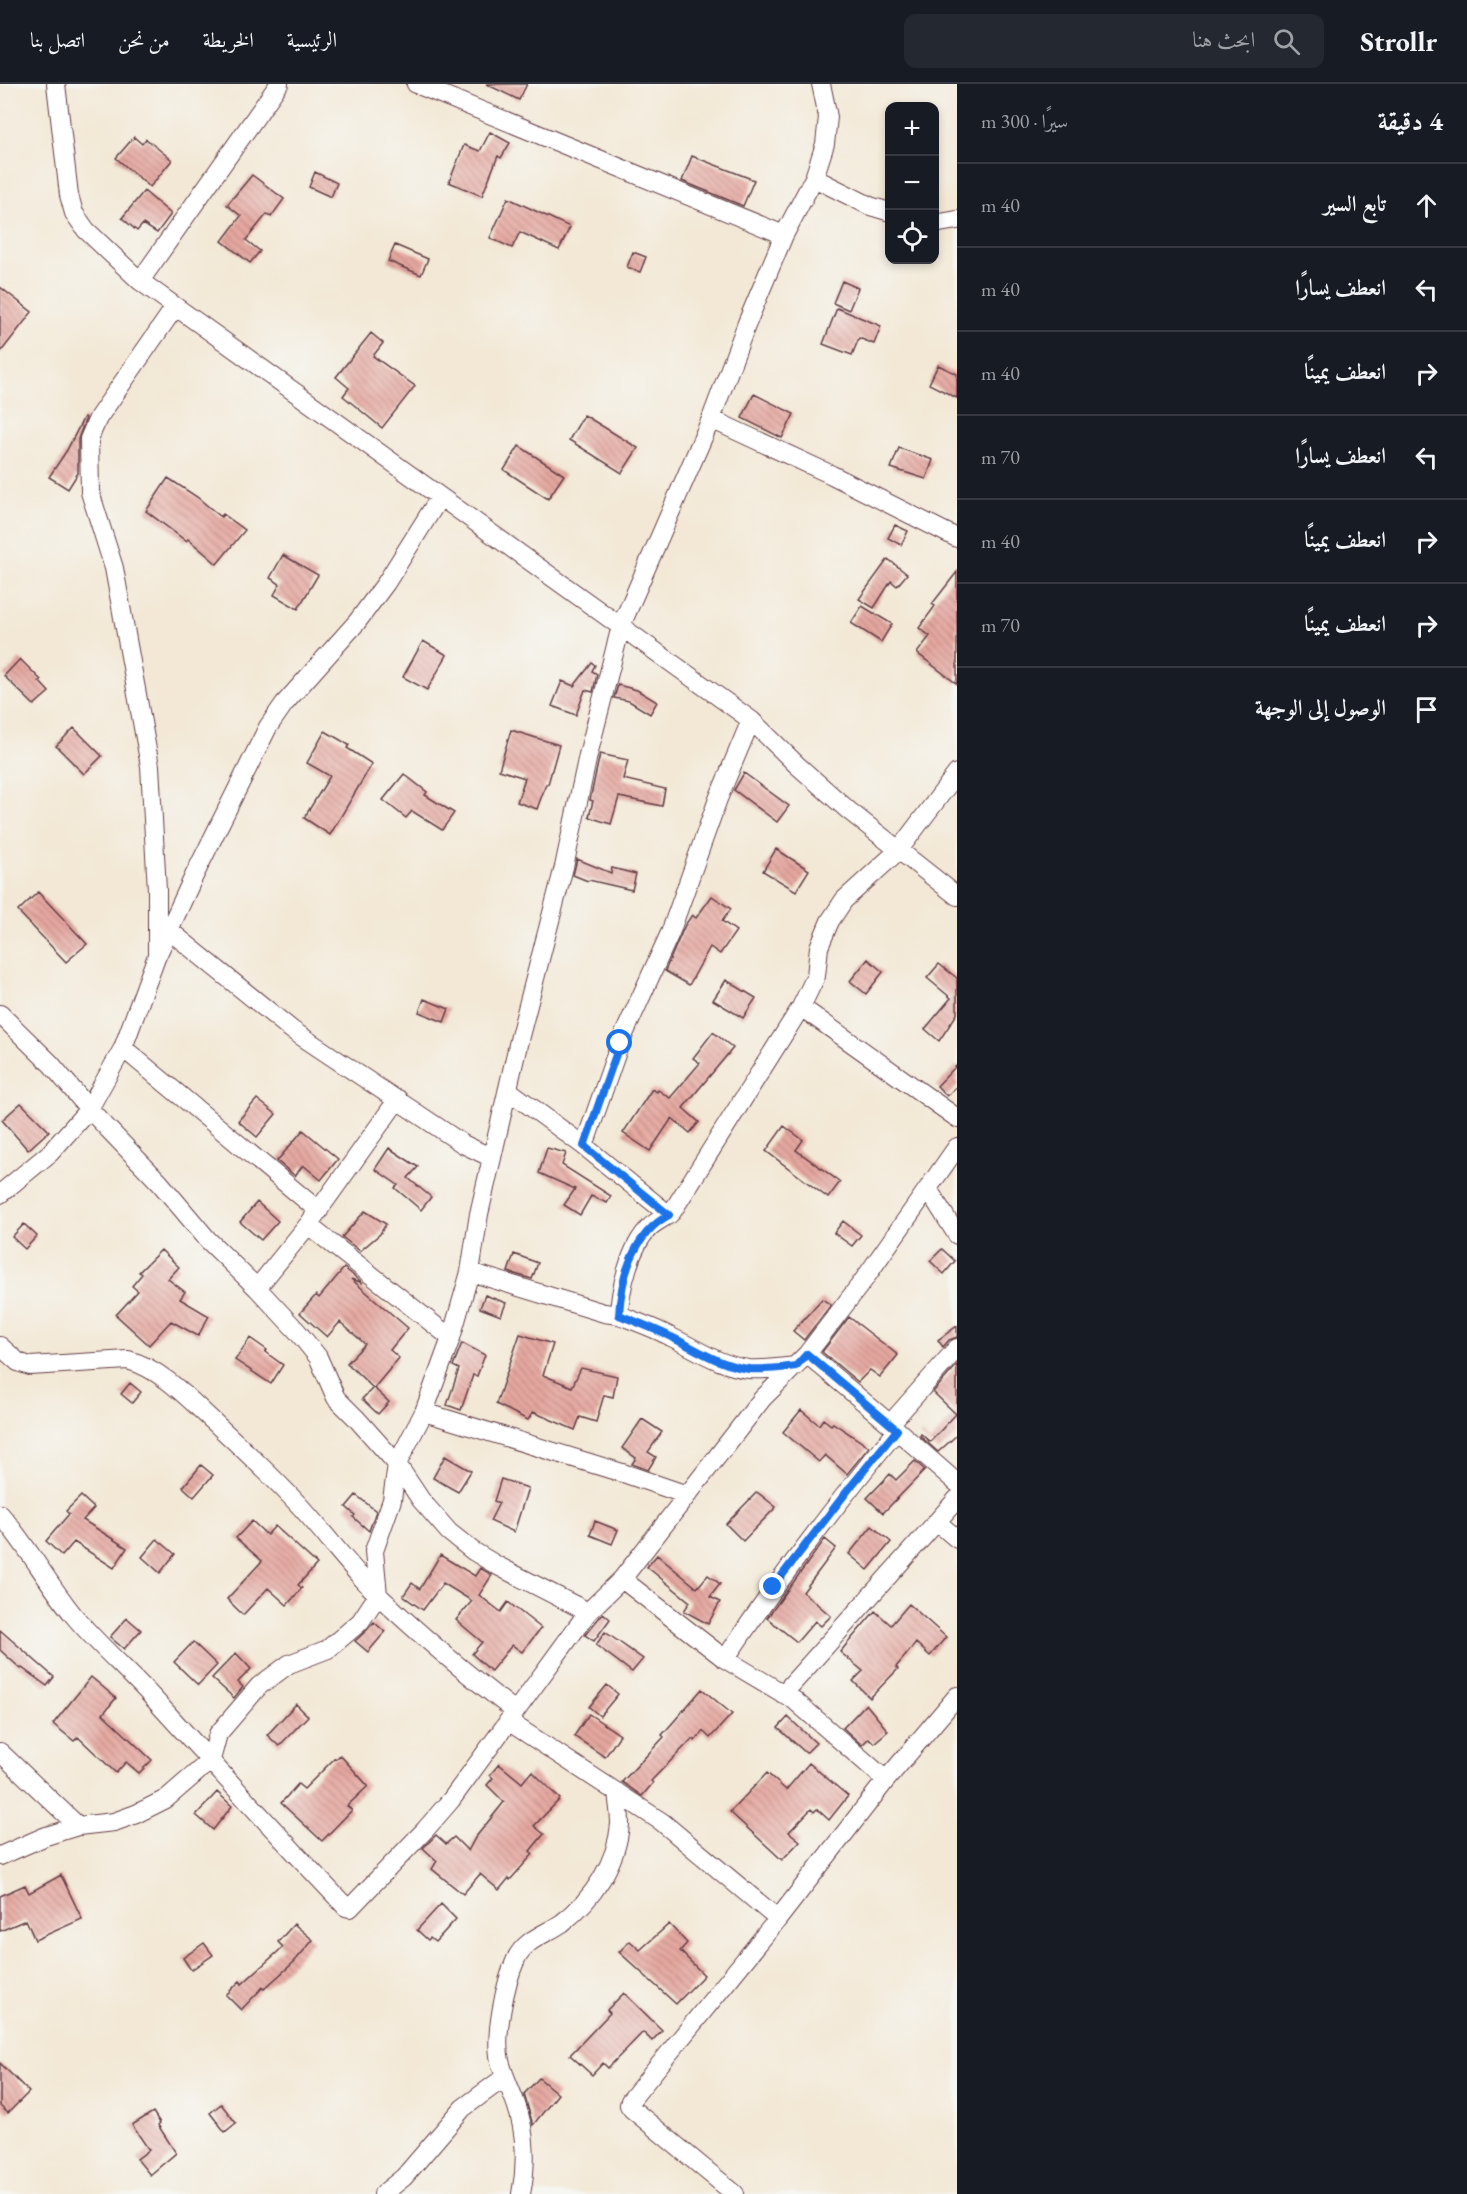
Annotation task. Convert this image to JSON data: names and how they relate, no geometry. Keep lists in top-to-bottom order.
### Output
{
  "page": {
    "header": "Strollr",
    "search": "ابحث هنا",
    "nav": [
      "الرئيسية",
      "الخريطة",
      "من نحن",
      "اتصل بنا"
    ],
    "heading": ["4 دقيقة", "سيرًا · 300 m"],
    "map_buttons": ["+", "−"],
    "list": [
      ["تابع السير", "40 m"],
      ["انعطف يسارًا", "40 m"],
      ["انعطف يمينًا", "40 m"],
      ["انعطف يسارًا", "70 m"],
      ["انعطف يمينًا", "40 m"],
      ["انعطف يمينًا", "70 m"],
      "الوصول إلى الوجهة"
    ]
  }
}
